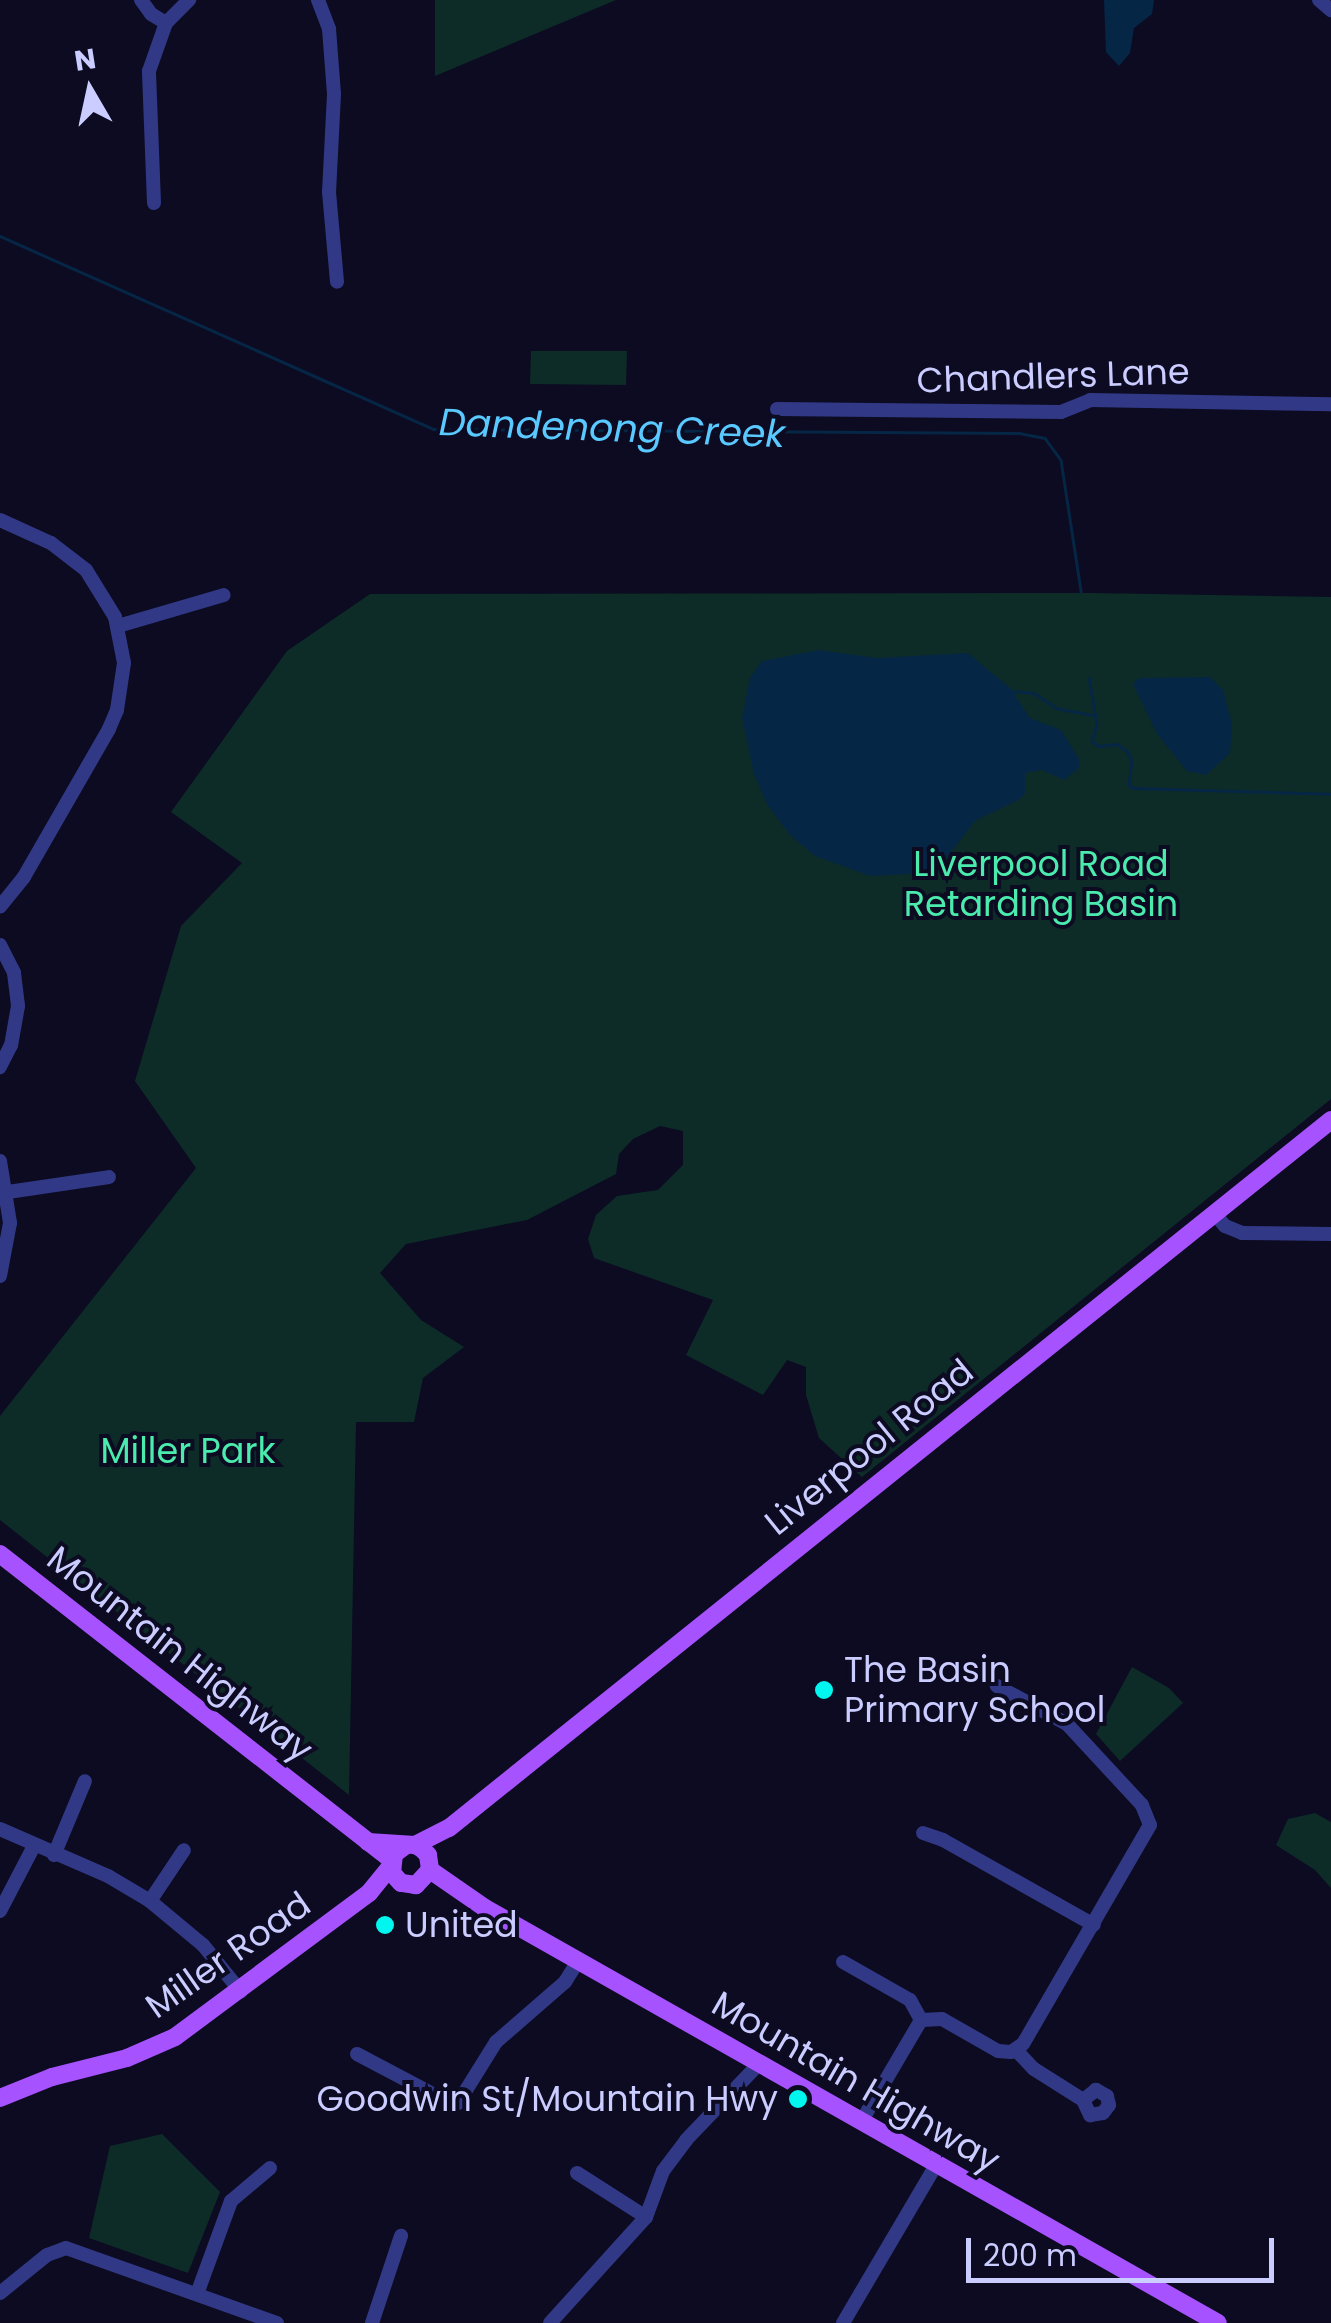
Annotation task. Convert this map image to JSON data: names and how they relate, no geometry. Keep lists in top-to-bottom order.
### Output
{
  "streets": {
    "main road": ["Liverpool Road", "Mountain Highway", "Miller Road"],
    "street": ["Chandlers Lane"]
  },
  "crossings": [
    ["Liverpool Road", "Mountain Highway"],
    ["Liverpool Road", "Miller Road"],
    ["Mountain Highway", "Miller Road"]
  ],
  "water": ["Dandenong Creek"],
  "parks": ["Liverpool Road Retarding Basin", "Miller Park"],
  "places": ["The Basin Primary School", "United", "Goodwin St/Mountain Hwy"],
  "scale_bar": "200 m",
  "north": "top"
}
